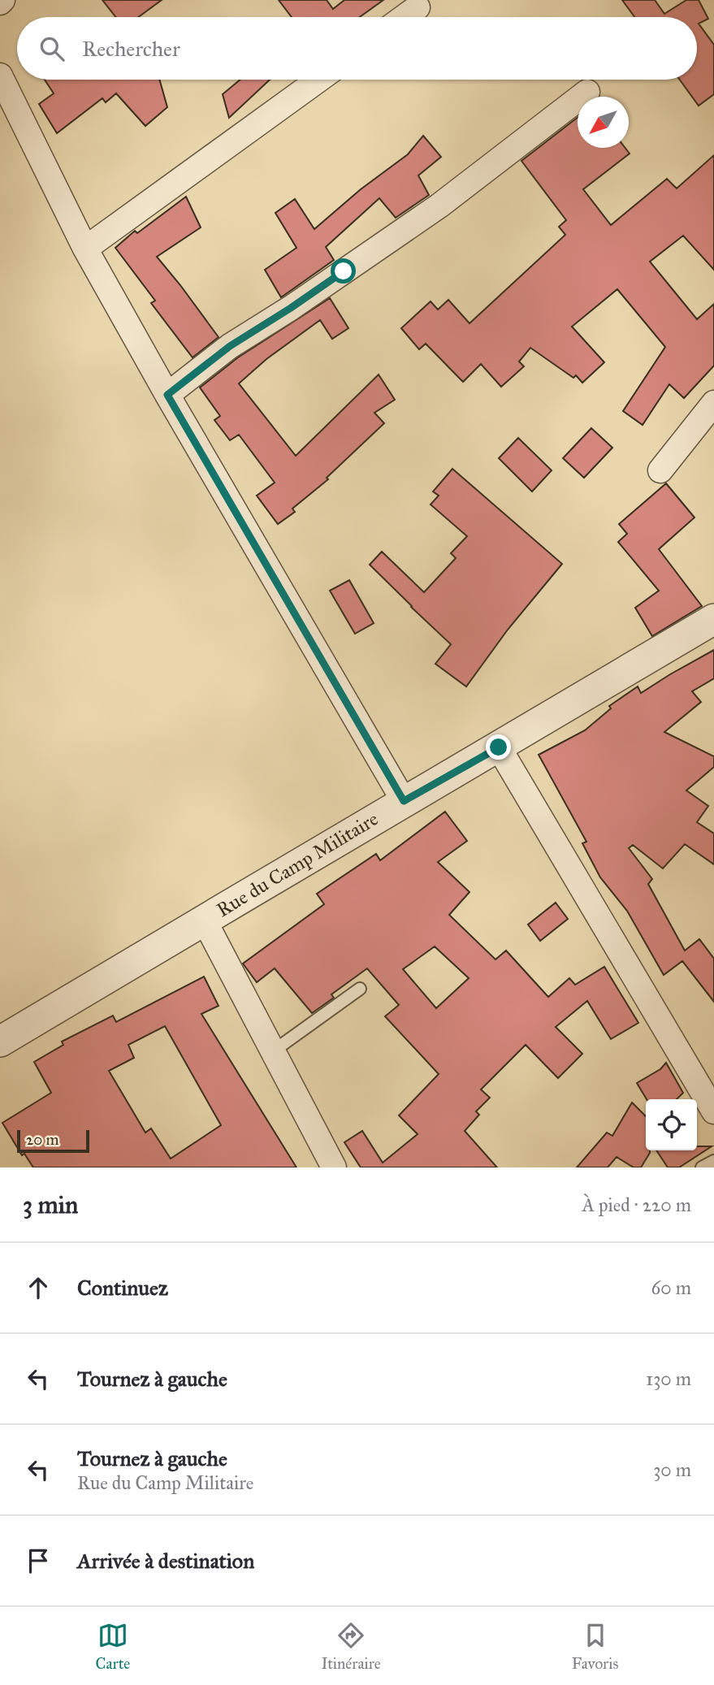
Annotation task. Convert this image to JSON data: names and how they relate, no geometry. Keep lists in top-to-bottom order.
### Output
{
  "streets": {
    "street": ["Rue du Camp Militaire"]
  },
  "scale_bar": "20 m",
  "north": "bottom left",
  "page": {
    "search": "Rechercher",
    "scale": "20 m",
    "heading": ["3 min", "À pied · 220 m"],
    "list": [
      ["Continuez", "60 m"],
      ["Tournez à gauche", "130 m"],
      ["Tournez à gauche", "Rue du Camp Militaire", "30 m"],
      "Arrivée à destination"
    ],
    "nav": ["Carte", "Itinéraire", "Favoris"]
  }
}
